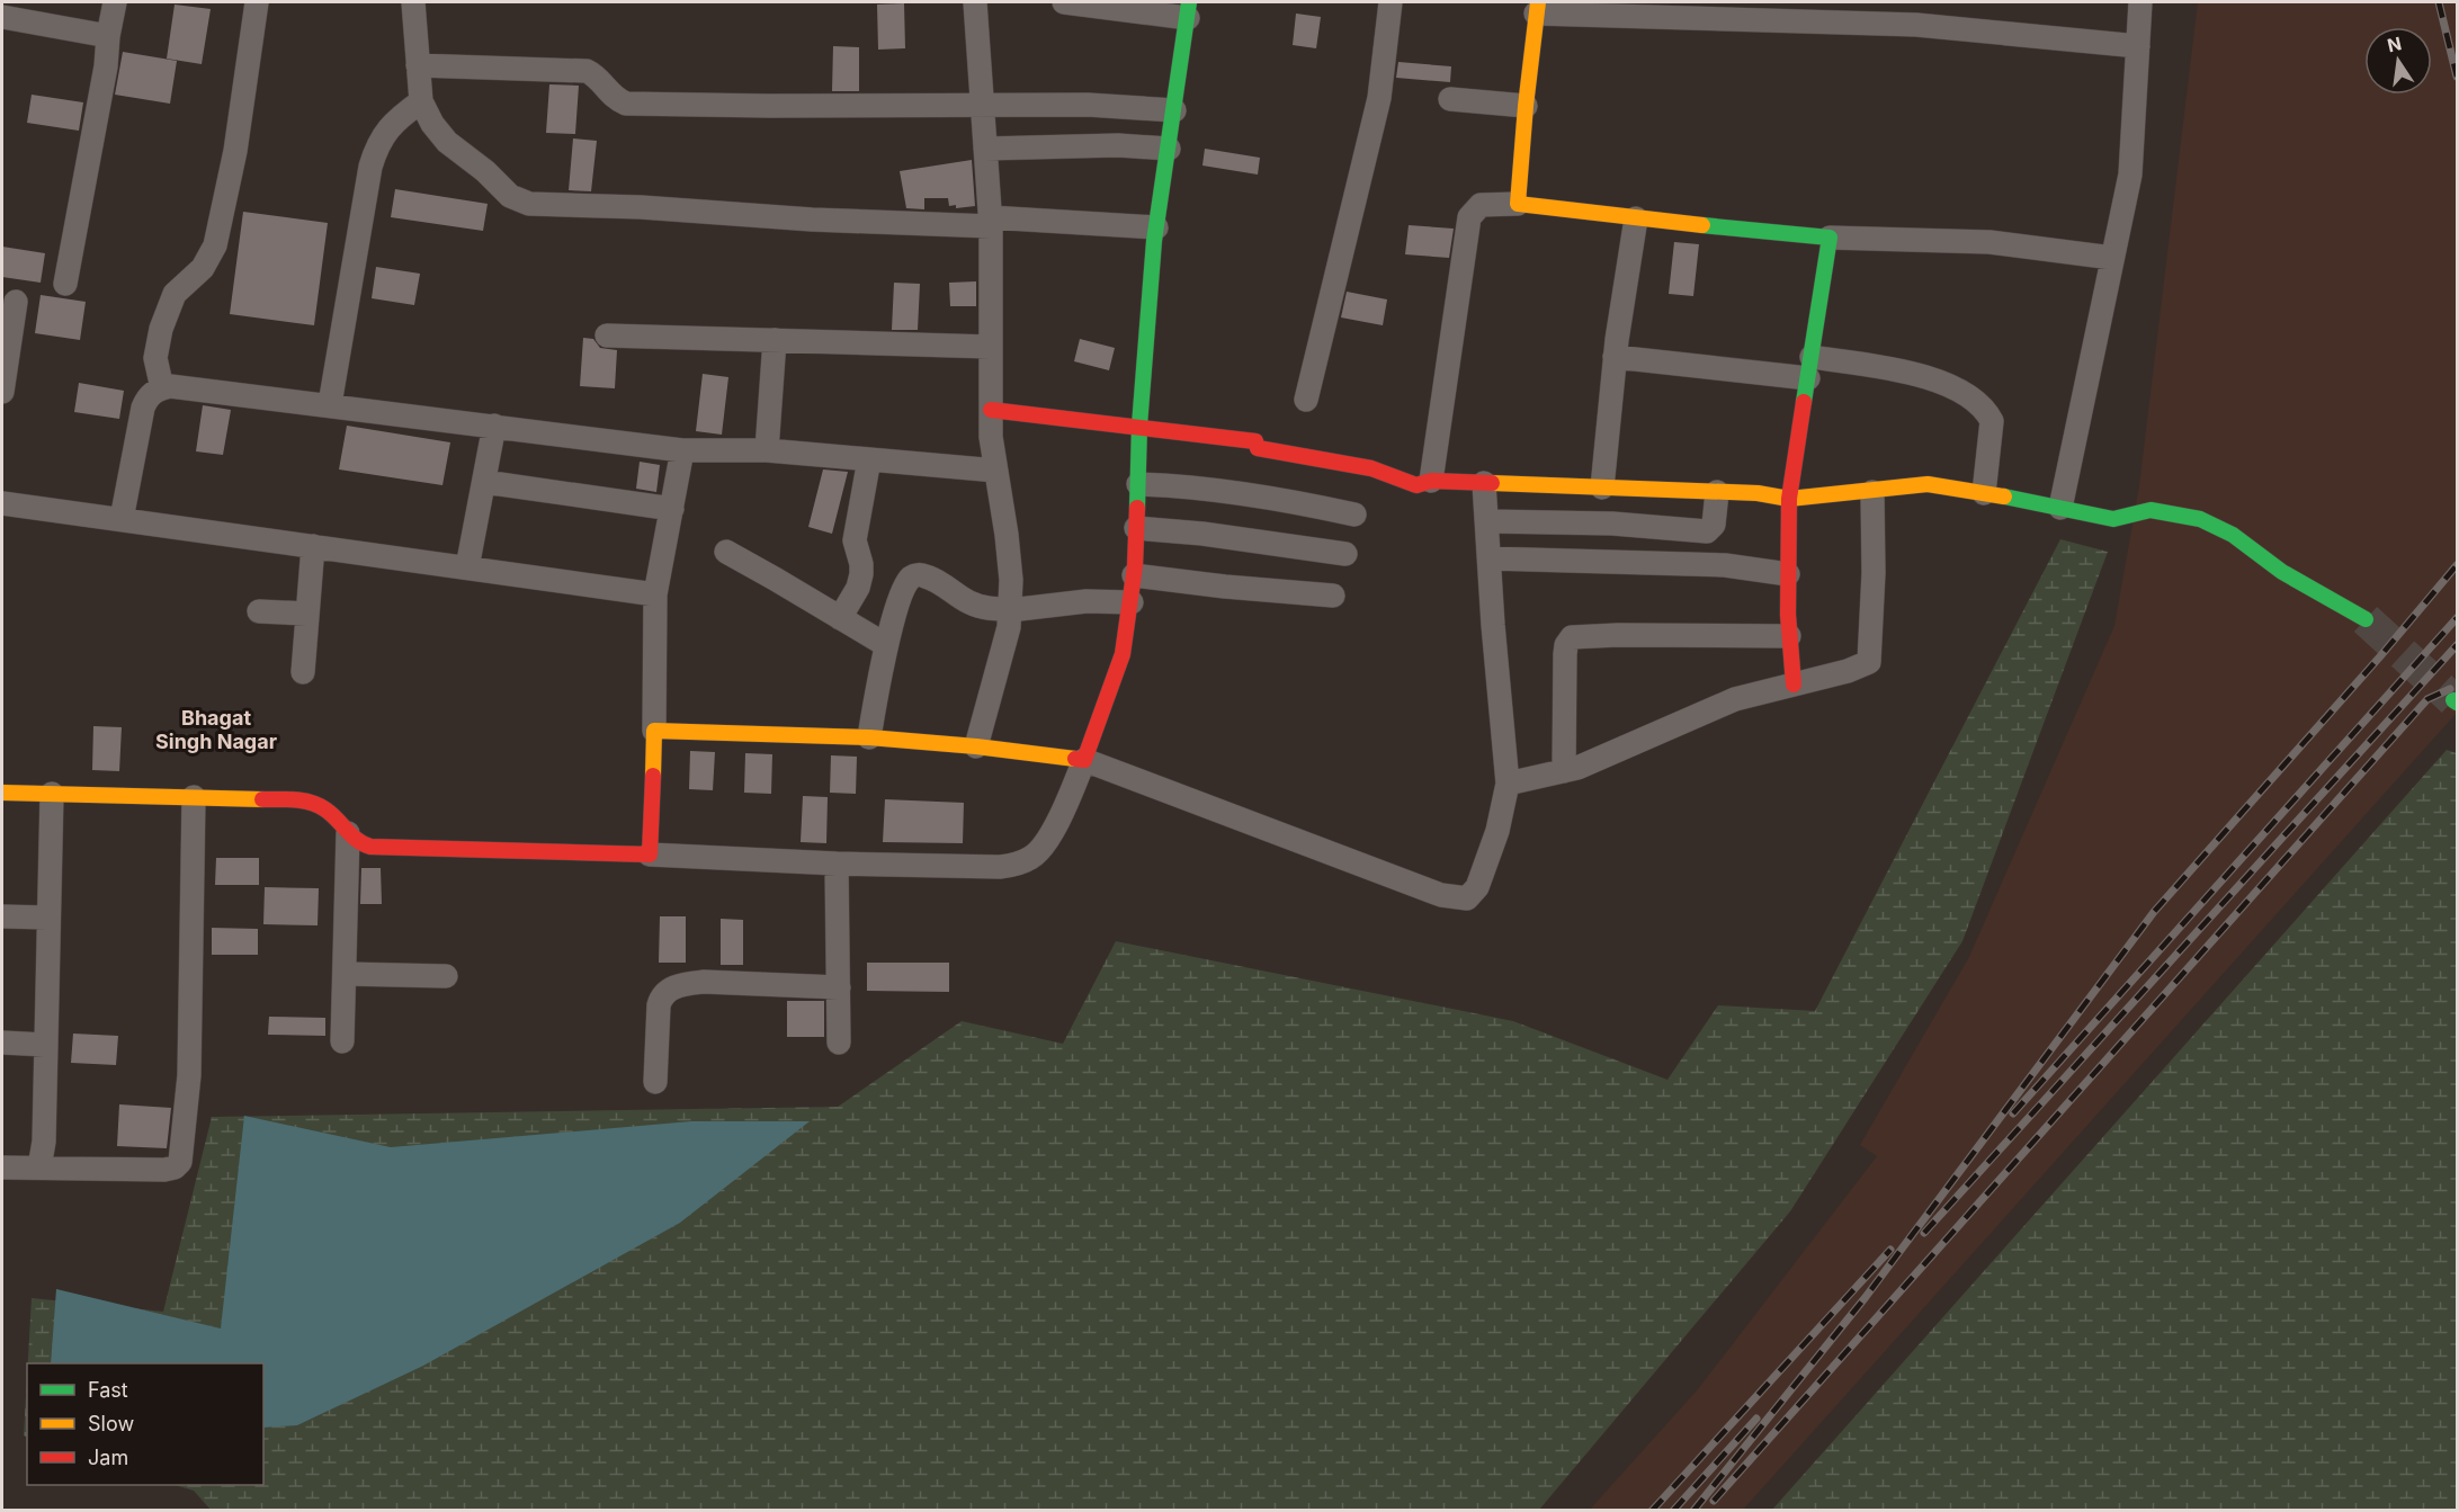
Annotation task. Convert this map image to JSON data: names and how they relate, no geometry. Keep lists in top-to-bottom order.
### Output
{
  "districts": ["Bhagat Singh Nagar"],
  "legend": ["Fast", "Slow", "Jam"],
  "north": "top"
}
